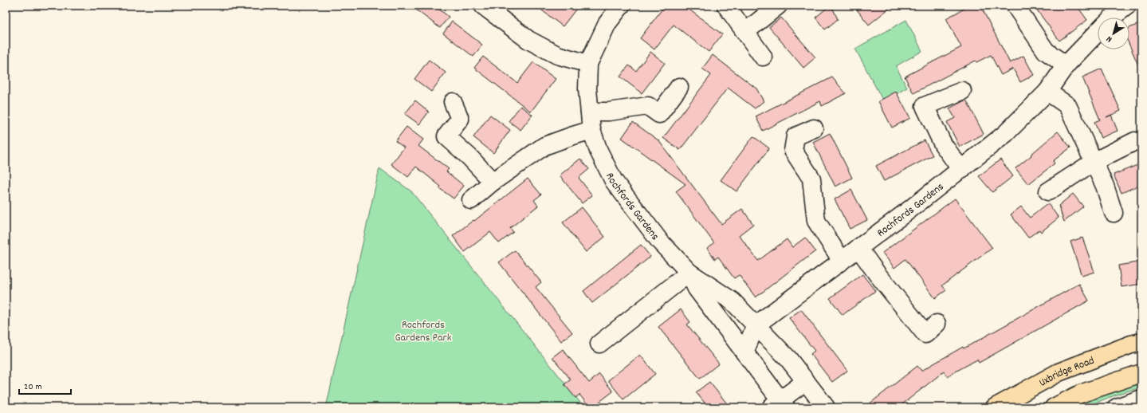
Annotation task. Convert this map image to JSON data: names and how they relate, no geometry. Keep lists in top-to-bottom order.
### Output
{
  "streets": {
    "main road": ["Uxbridge Road"],
    "street": ["Rochfords Gardens"]
  },
  "parks": ["Rochfords Gardens Park"],
  "scale_bar": "20 m",
  "north": "bottom left"
}
